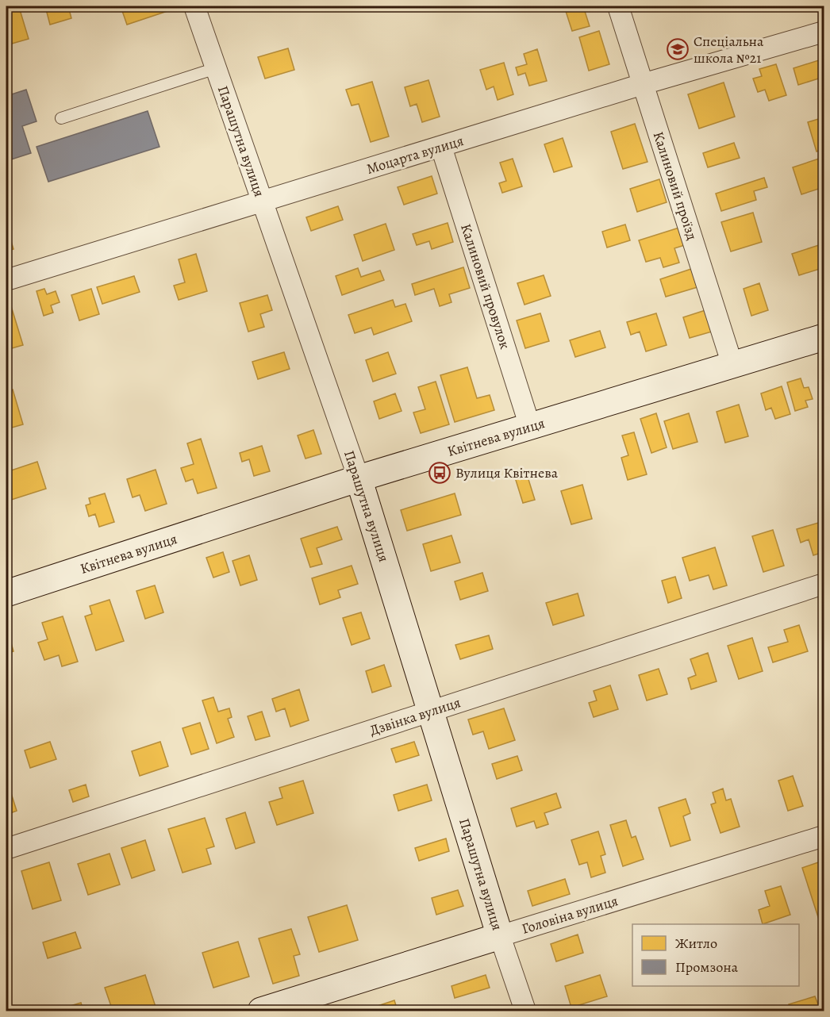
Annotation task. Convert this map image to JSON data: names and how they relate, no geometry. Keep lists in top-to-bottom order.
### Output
{
  "streets": {
    "main road": ["Парашутна вулиця", "Квітнева вулиця", "Головіна вулиця"],
    "street": [
      "Моцарта вулиця",
      "Калиновий проїзд",
      "Калиновий провулок",
      "Дзвінка вулиця"
    ]
  },
  "crossings": [
    ["Парашутна вулиця", "Моцарта вулиця"],
    ["Парашутна вулиця", "Квітнева вулиця"],
    ["Парашутна вулиця", "Дзвінка вулиця"],
    ["Парашутна вулиця", "Головіна вулиця"],
    ["Моцарта вулиця", "Калиновий проїзд"],
    ["Моцарта вулиця", "Калиновий провулок"],
    ["Калиновий проїзд", "Квітнева вулиця"],
    ["Калиновий провулок", "Квітнева вулиця"]
  ],
  "places": {
    "school or university": ["Спеціальна школа №21"],
    "bus stop": ["Вулиця Квітнева"]
  },
  "legend": ["Житло", "Промзона"]
}
